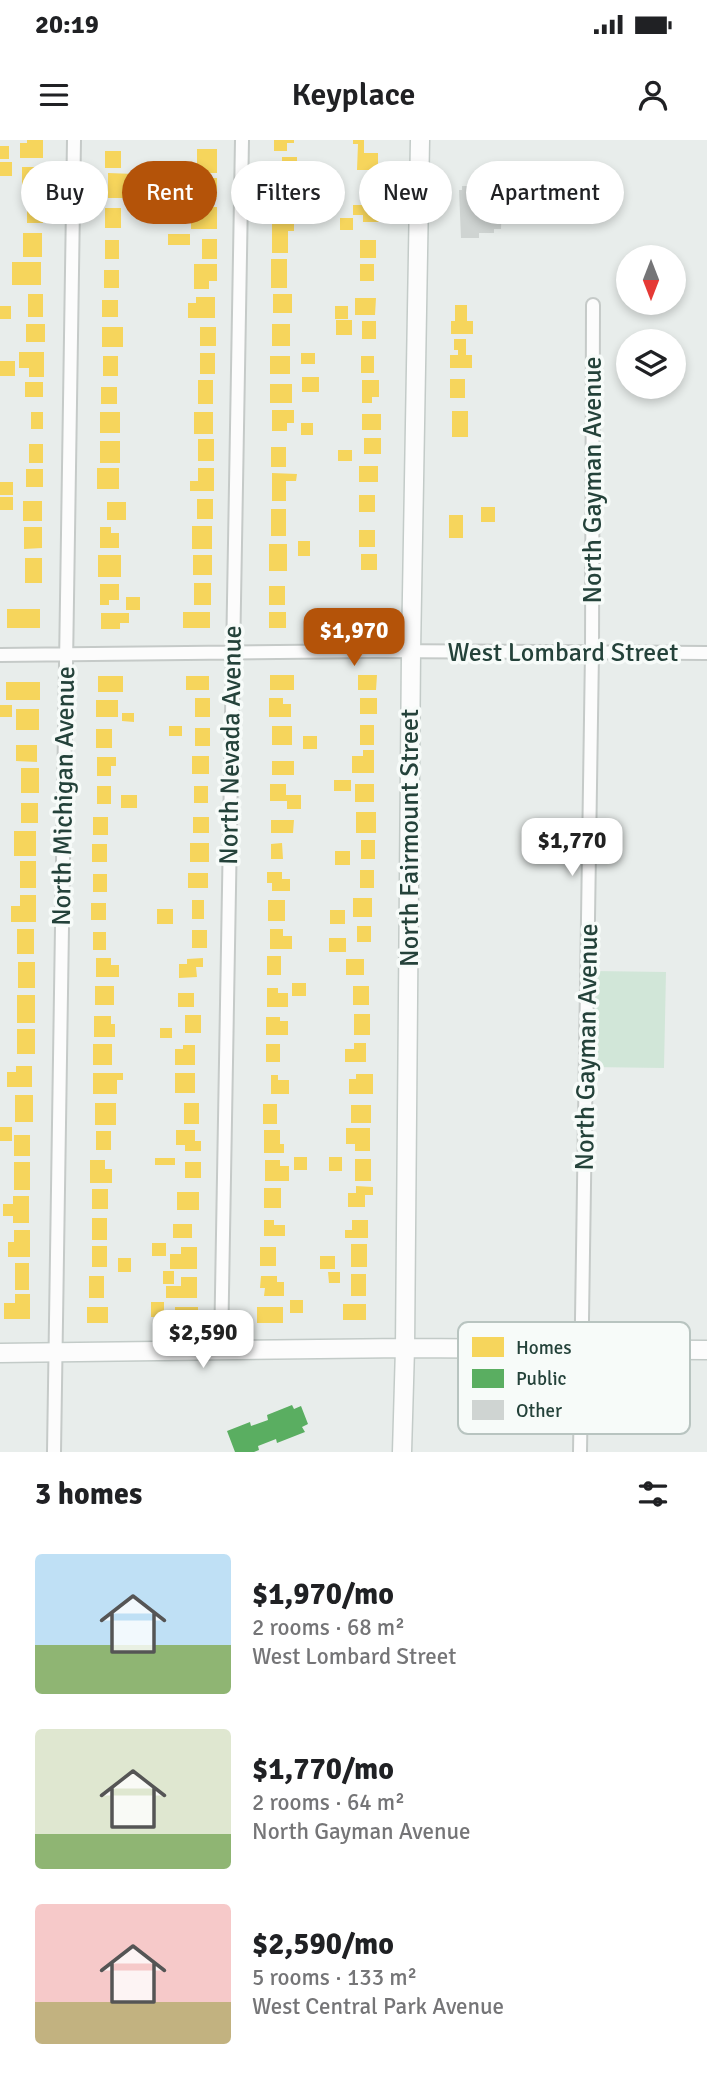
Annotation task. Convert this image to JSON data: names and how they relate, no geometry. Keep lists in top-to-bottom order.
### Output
{
  "streets": {
    "street": [
      "North Gayman Avenue",
      "West Lombard Street",
      "North Nevada Avenue",
      "North Michigan Avenue",
      "North Fairmount Street"
    ]
  },
  "crossings": [
    ["North Gayman Avenue", "West Lombard Street"],
    ["West Lombard Street", "North Nevada Avenue"],
    ["West Lombard Street", "North Michigan Avenue"],
    ["West Lombard Street", "North Fairmount Street"]
  ],
  "legend": ["Homes", "Public", "Other"],
  "north": "bottom",
  "page": {
    "status": "20:19",
    "header": "Keyplace",
    "chip": [
      "Buy",
      "Rent",
      "Filters",
      "New",
      "Apartment"
    ],
    "price": ["$1,970", "$1,770", "$2,590"],
    "heading": "3 homes",
    "list": [
      {
        "name": "$1,970/mo",
        "note": "2 rooms · 68 m² · West Lombard Street"
      },
      {
        "name": "$1,770/mo",
        "note": "2 rooms · 64 m² · North Gayman Avenue"
      },
      {
        "name": "$2,590/mo",
        "note": "5 rooms · 133 m² · West Central Park Avenue"
      }
    ]
  }
}
